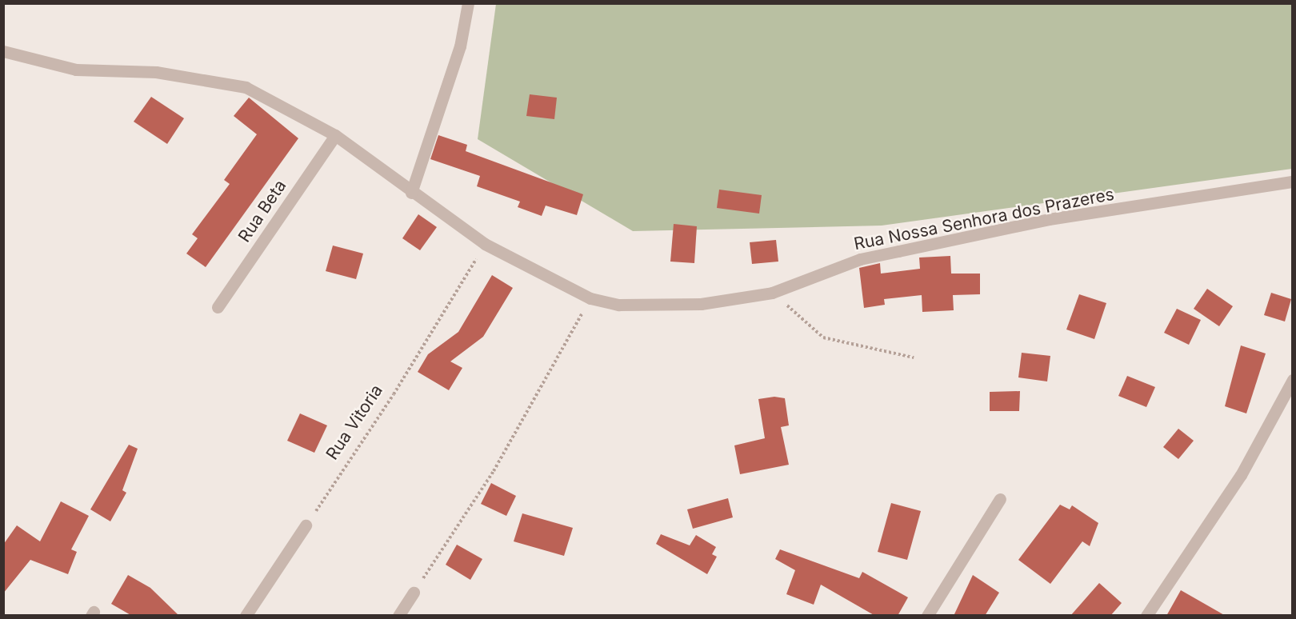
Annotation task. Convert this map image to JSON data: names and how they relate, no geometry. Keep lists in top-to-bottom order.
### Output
{
  "streets": {
    "street": ["Rua Beta", "Rua Nossa Senhora dos Prazeres"],
    "path": ["Rua Vitoria"]
  },
  "crossings": [
    ["Rua Beta", "Rua Nossa Senhora dos Prazeres"],
    ["Rua Nossa Senhora dos Prazeres", "Rua Vitoria"]
  ]
}
